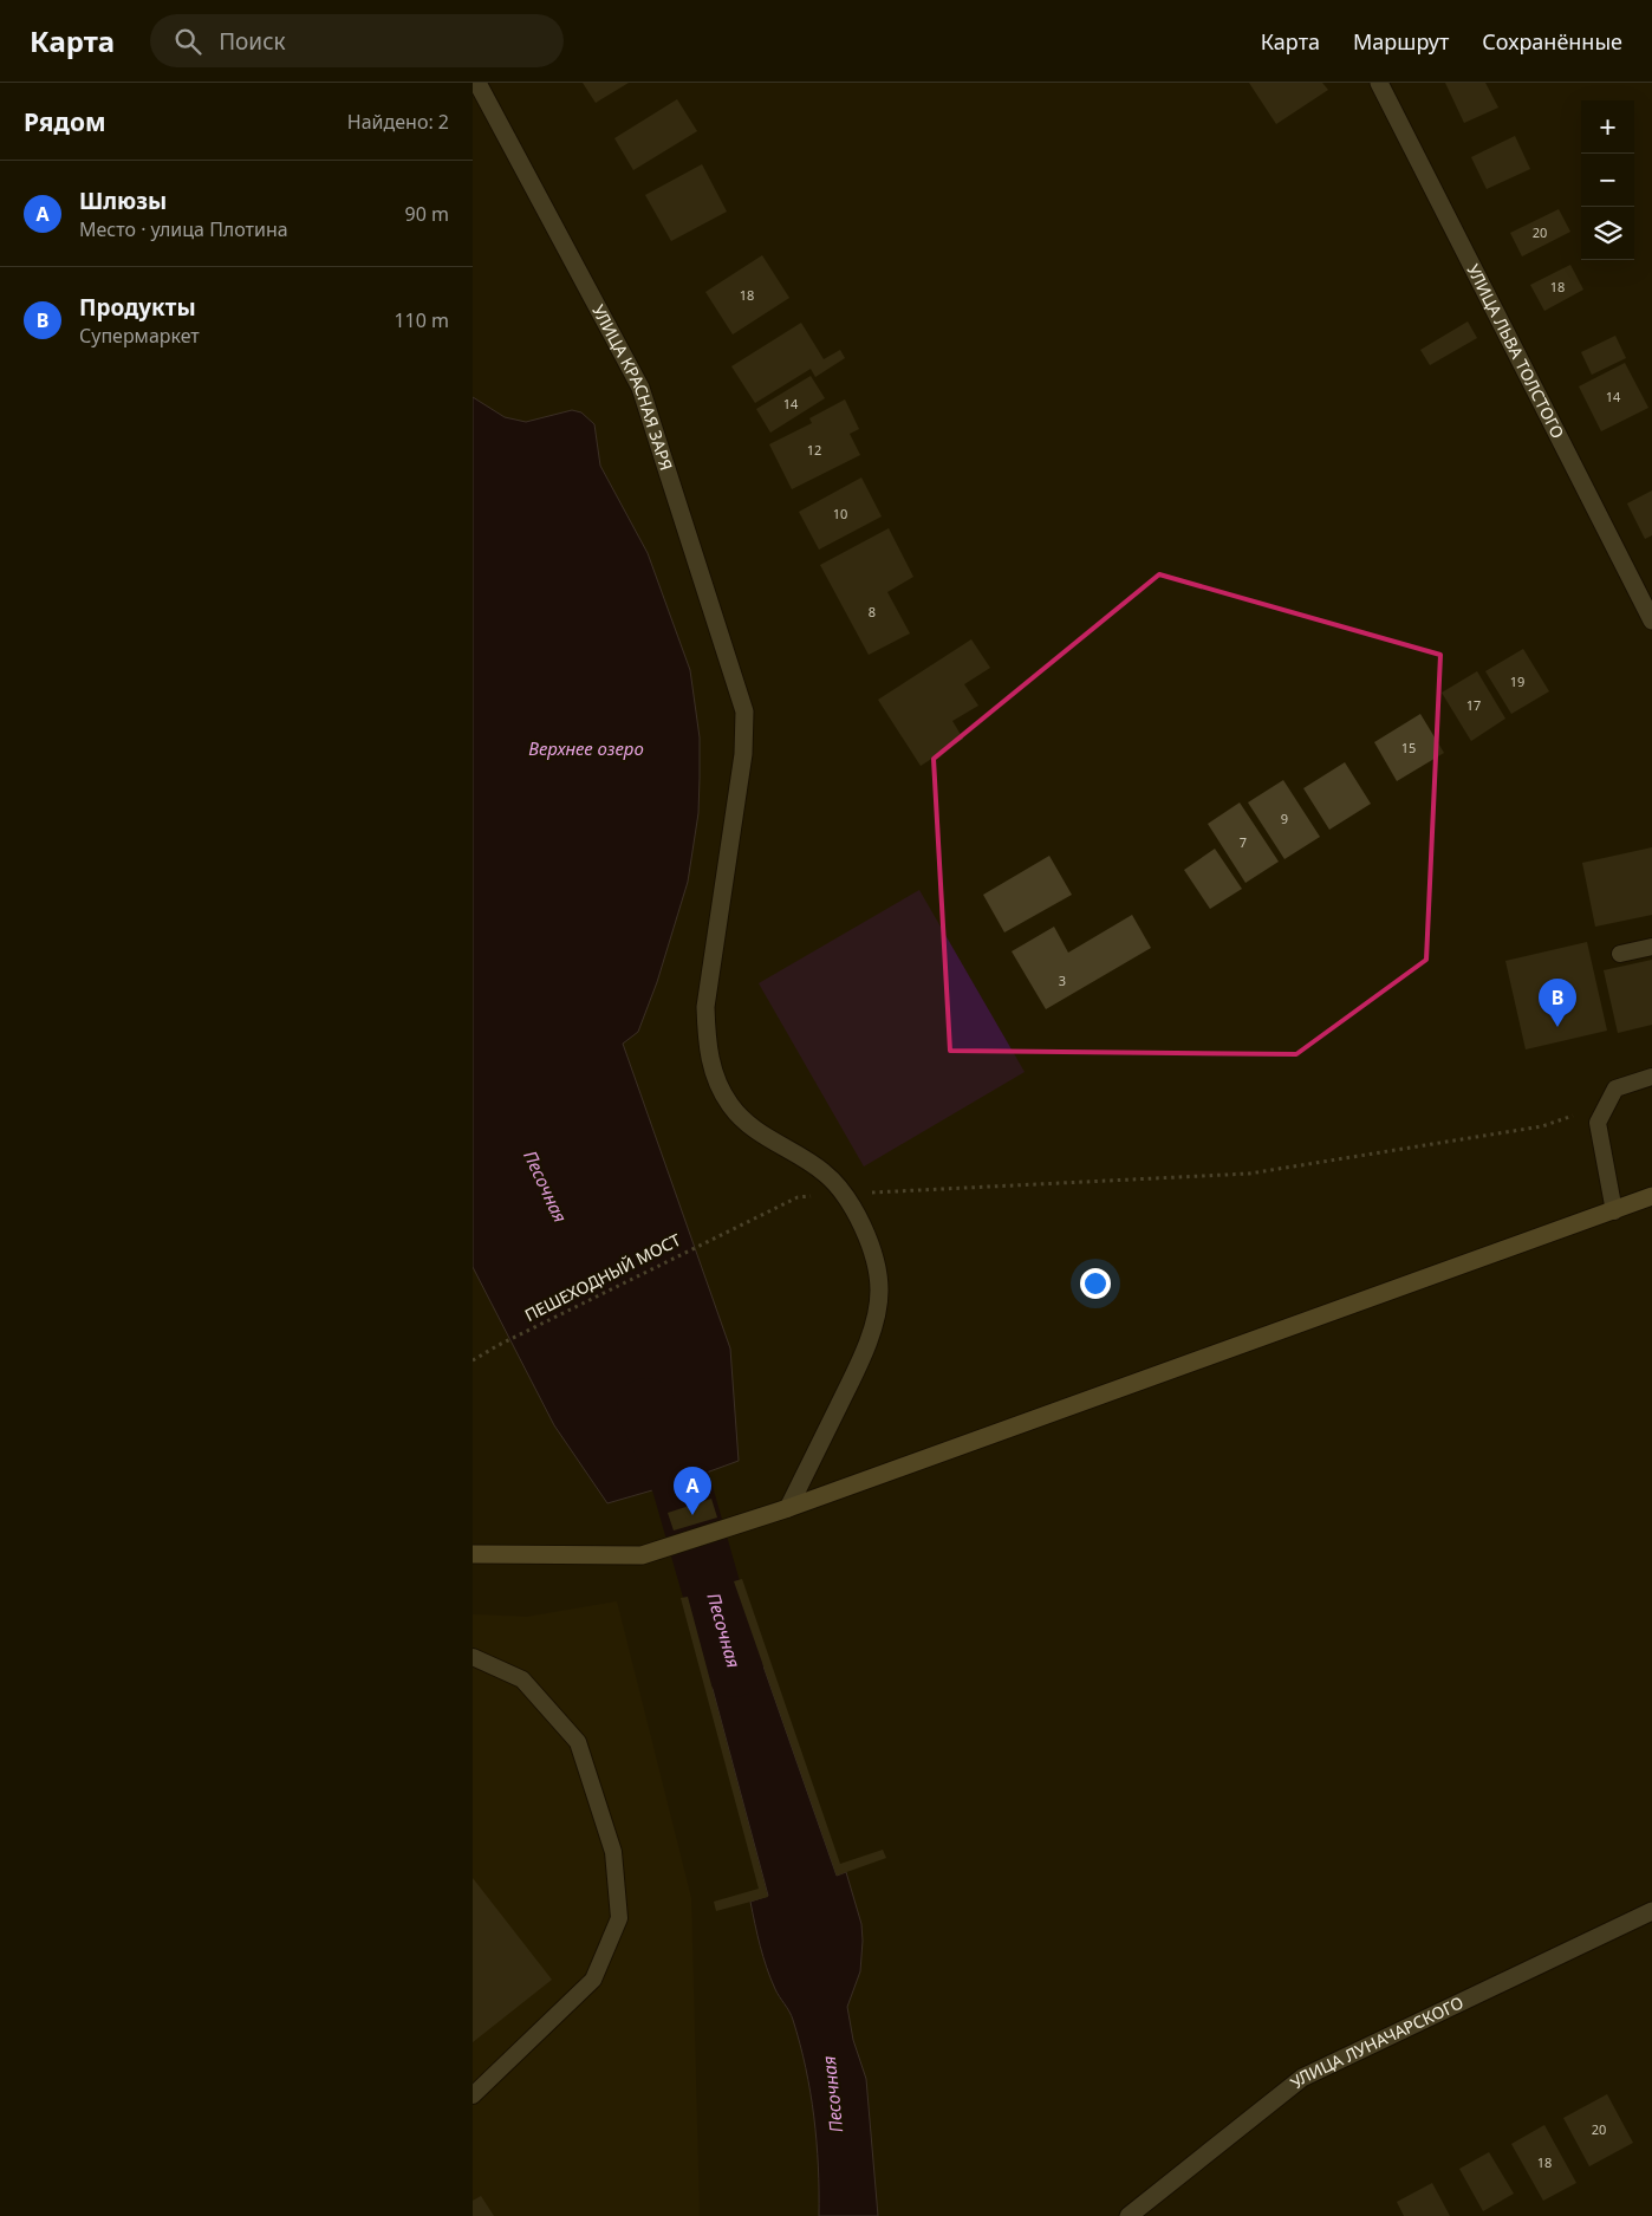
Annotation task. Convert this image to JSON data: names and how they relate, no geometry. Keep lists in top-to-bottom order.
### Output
{
  "streets": {
    "street": ["УЛИЦА ЛЬВА ТОЛСТОГО", "УЛИЦА КРАСНАЯ ЗАРЯ", "УЛИЦА ЛУНАЧАРСКОГО"],
    "path": ["ПЕШЕХОДНЫЙ МОСТ"]
  },
  "crossings": [
    ["УЛИЦА КРАСНАЯ ЗАРЯ", "ПЕШЕХОДНЫЙ МОСТ"]
  ],
  "water": ["Верхнее озеро", "Песочная"],
  "house_numbers": [
    "20",
    "18",
    "18",
    "14",
    "14",
    "12",
    "10",
    "8",
    "19",
    "17",
    "15",
    "9",
    "7",
    "3",
    "20",
    "18"
  ],
  "page": {
    "header": "Карта",
    "search": "Поиск",
    "nav": ["Карта", "Маршрут", "Сохранённые"],
    "heading": ["Рядом", "Найдено: 2"],
    "map_buttons": ["+", "−"],
    "list": [
      {
        "mark": "A",
        "name": "Шлюзы",
        "note": "Место · улица Плотина",
        "value": "90 m"
      },
      {
        "mark": "B",
        "name": "Продукты",
        "note": "Супермаркет",
        "value": "110 m"
      }
    ],
    "pins": ["B", "A"]
  }
}
